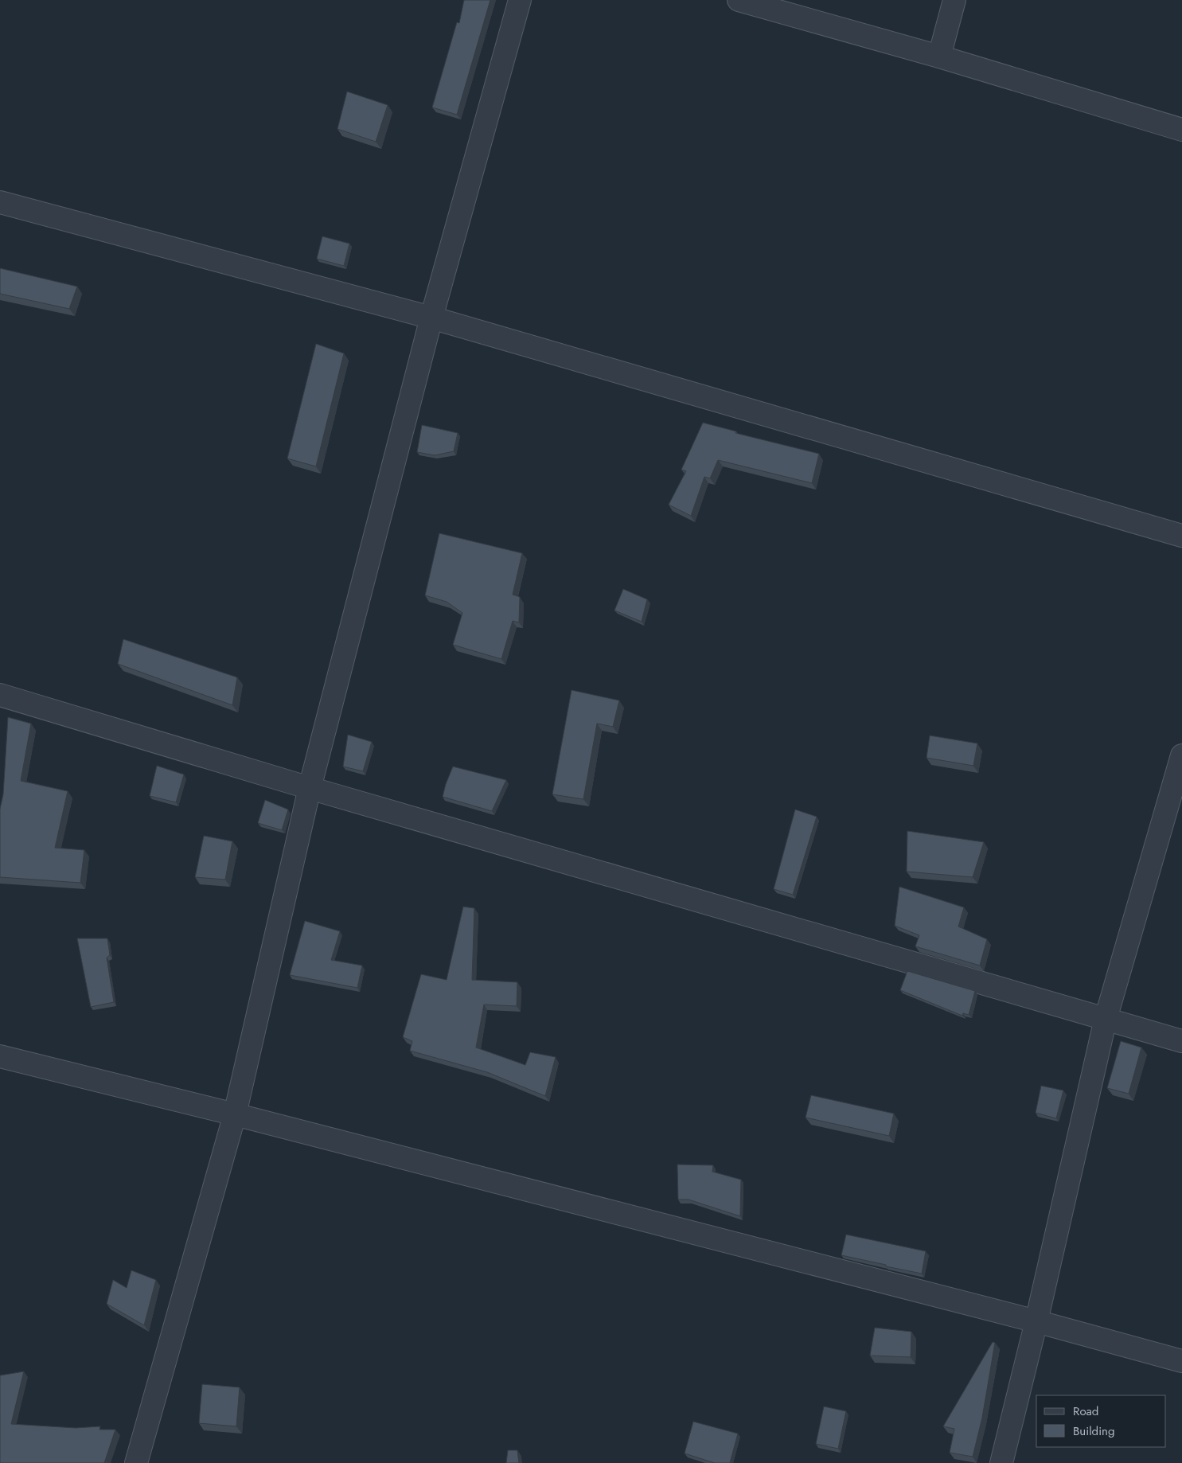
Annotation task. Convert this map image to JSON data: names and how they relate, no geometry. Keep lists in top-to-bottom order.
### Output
{
  "legend": ["Road", "Building"]
}
